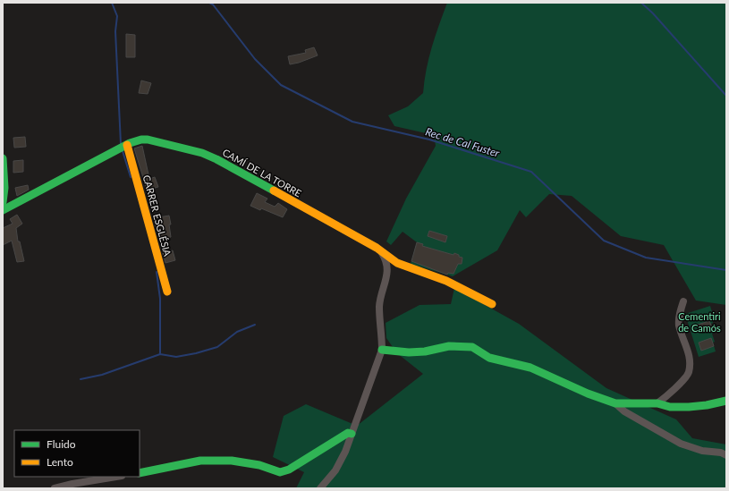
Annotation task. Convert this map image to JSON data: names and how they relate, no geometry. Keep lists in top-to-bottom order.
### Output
{
  "streets": {
    "street": ["CAMÍ DE LA TORRE", "CARRER ESGLÉSIA"]
  },
  "crossings": [
    ["CAMÍ DE LA TORRE", "CARRER ESGLÉSIA"]
  ],
  "water": ["Rec de Cal Fuster"],
  "parks": ["Cementiri de Camós"],
  "legend": ["Fluido", "Lento"]
}
